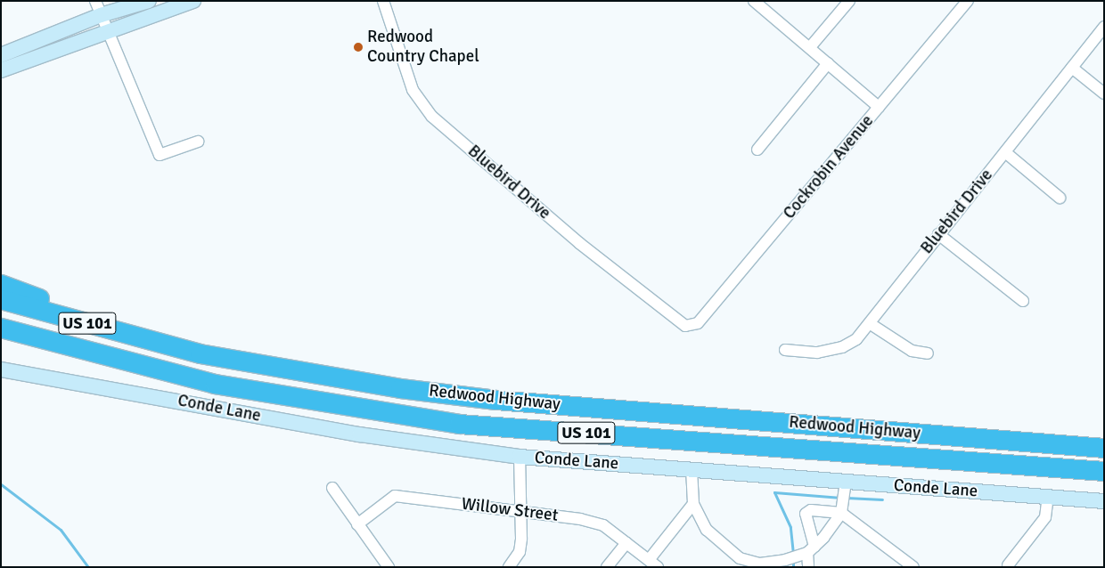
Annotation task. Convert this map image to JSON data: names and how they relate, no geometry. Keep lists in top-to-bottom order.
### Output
{
  "streets": {
    "highway": ["US 101", "Redwood Highway"],
    "street": [
      "Cockrobin Avenue",
      "Bluebird Drive",
      "Conde Lane",
      "Willow Street"
    ]
  },
  "crossings": [
    ["Cockrobin Avenue", "Bluebird Drive"]
  ],
  "places": ["Redwood Country Chapel"]
}
